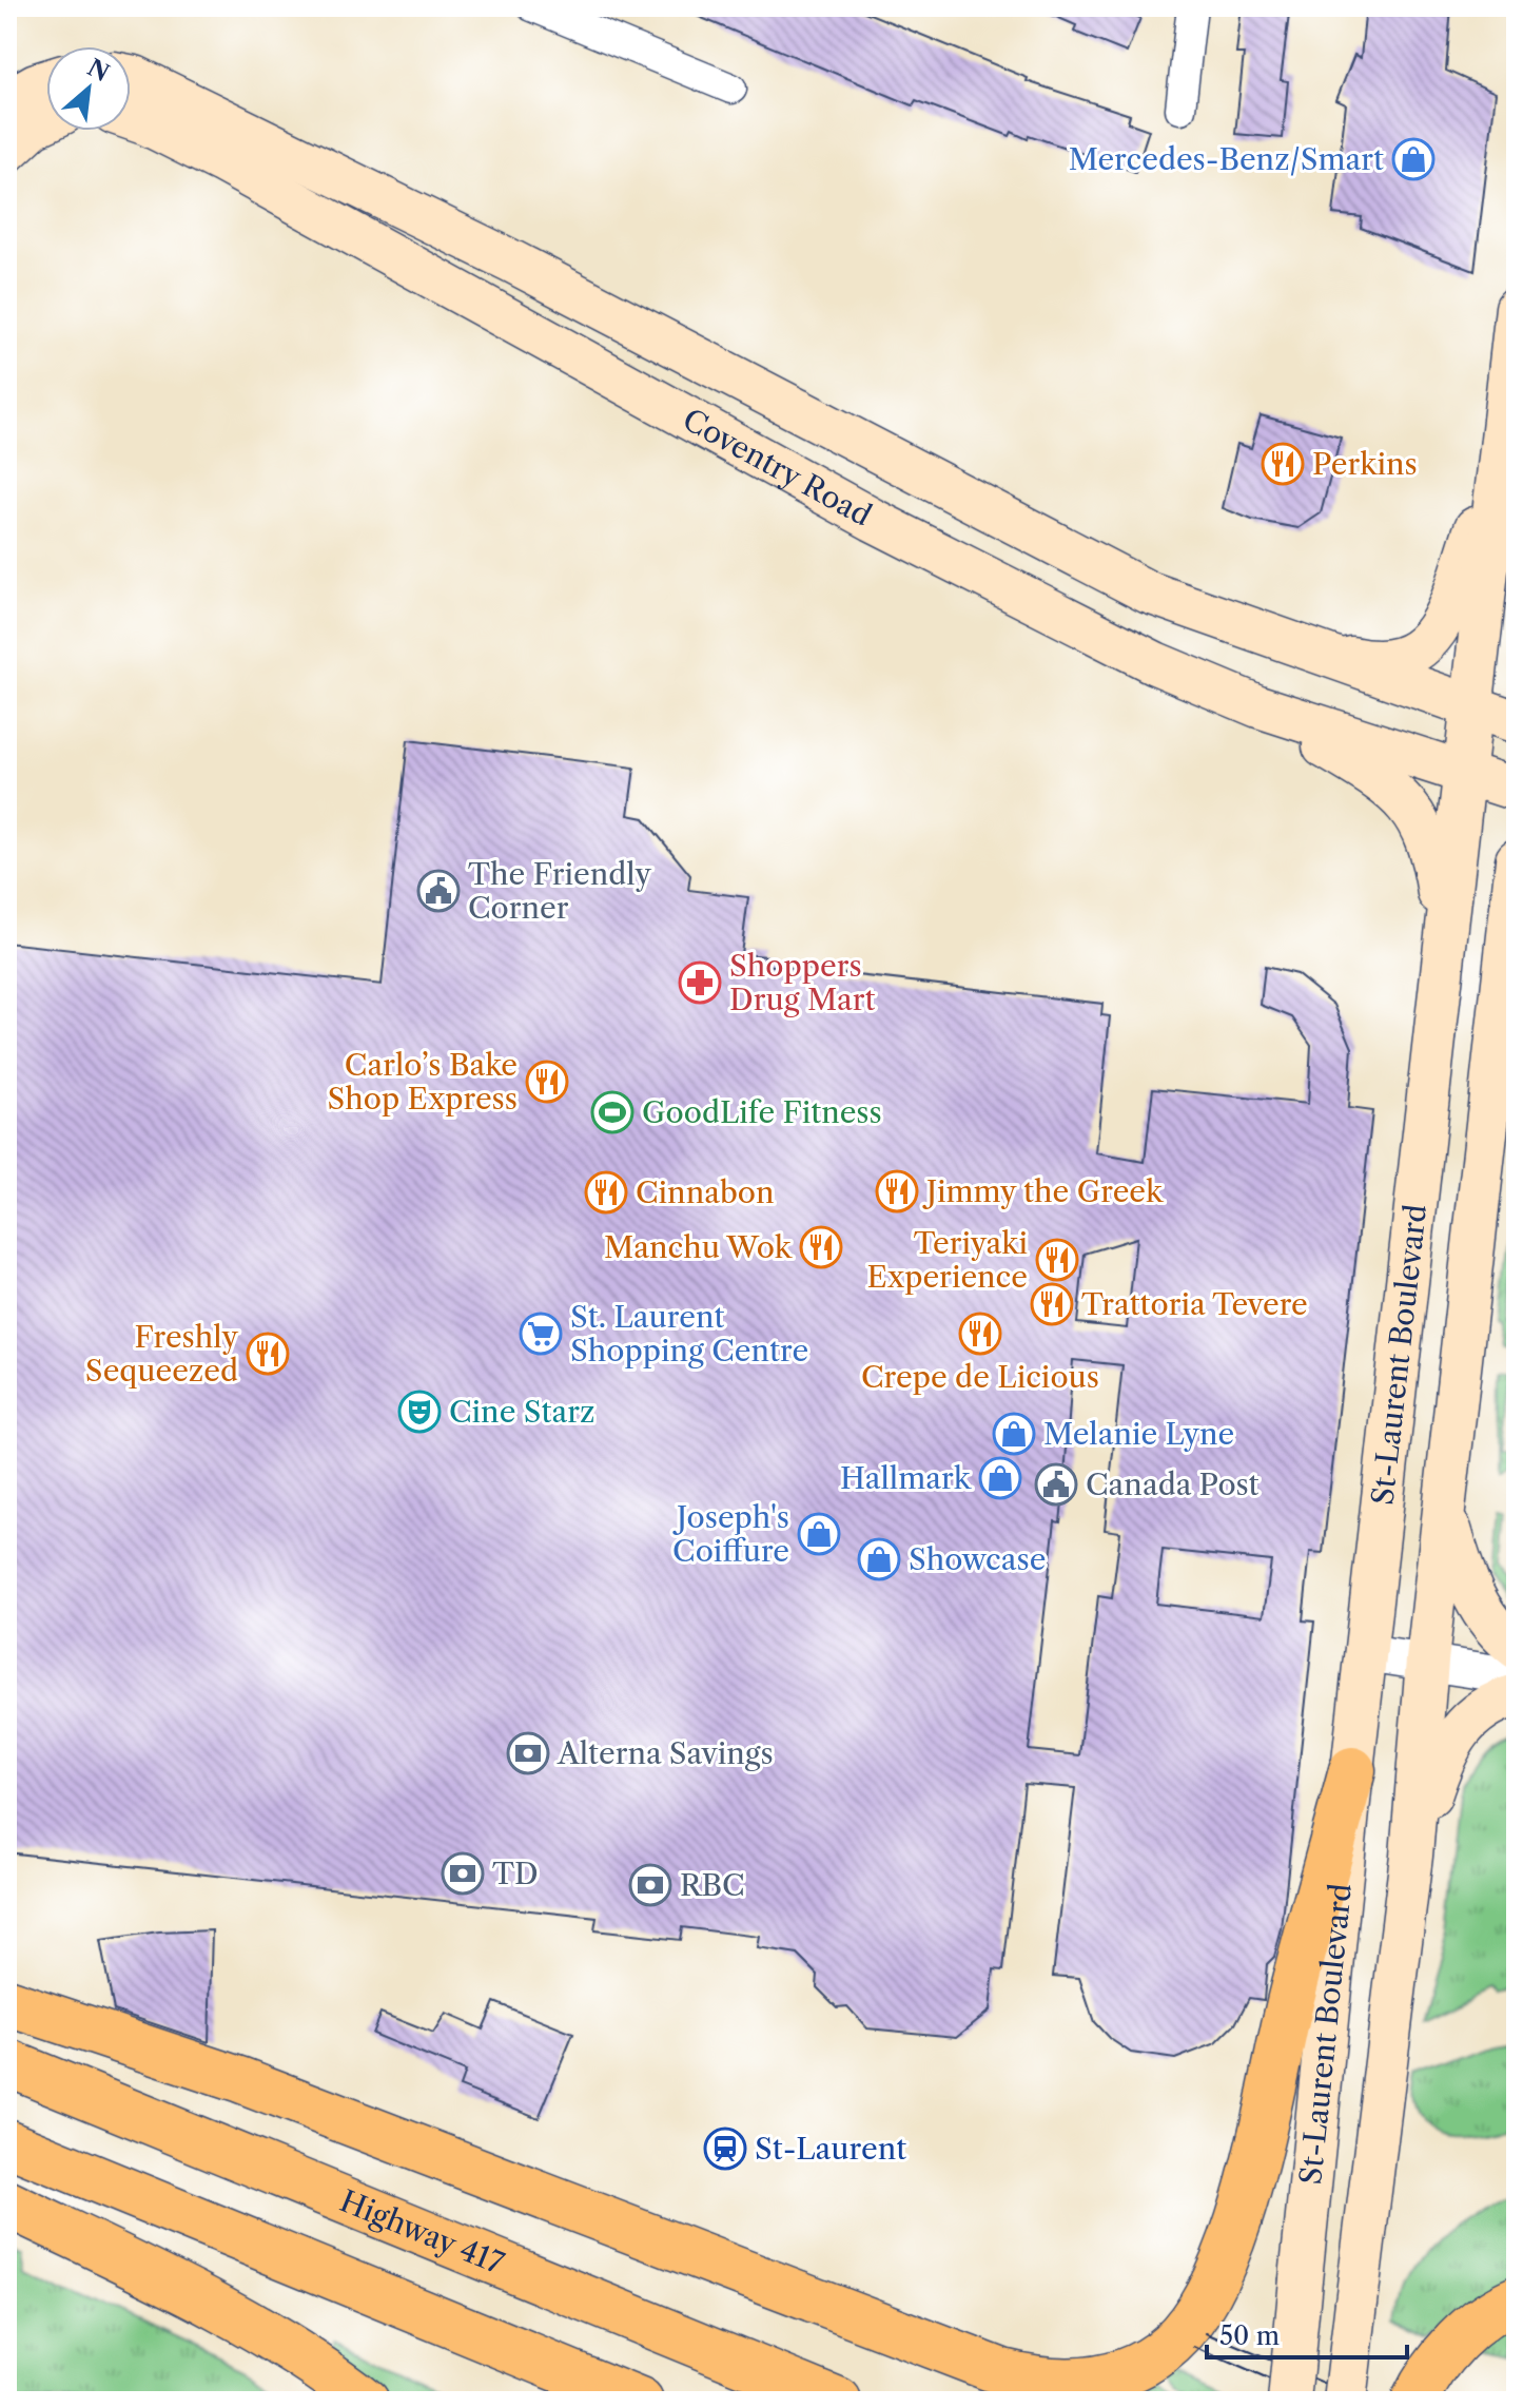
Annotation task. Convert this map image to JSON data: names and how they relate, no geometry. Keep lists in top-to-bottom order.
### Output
{
  "streets": {
    "highway": ["Highway 417"],
    "main road": ["Coventry Road", "St-Laurent Boulevard"]
  },
  "crossings": [
    ["Coventry Road", "St-Laurent Boulevard"]
  ],
  "places": {
    "shop": [
      "Mercedes-Benz/Smart",
      "Melanie Lyne",
      "Hallmark",
      "Joseph's Coiffure",
      "Showcase"
    ],
    "restaurant": [
      "Perkins",
      "Carlo’s Bake Shop Express",
      "Jimmy the Greek",
      "Cinnabon",
      "Manchu Wok",
      "Teriyaki Experience",
      "Trattoria Tevere",
      "Crepe de Licious",
      "Freshly Sequeezed"
    ],
    "public building": ["The Friendly Corner", "Canada Post"],
    "pharmacy": ["Shoppers Drug Mart"],
    "sports": ["GoodLife Fitness"],
    "supermarket": ["St. Laurent Shopping Centre"],
    "theatre": ["Cine Starz"],
    "bank": ["Alterna Savings", "TD", "RBC"],
    "station": ["St-Laurent"]
  },
  "scale_bar": "50 m",
  "north": "top right"
}
